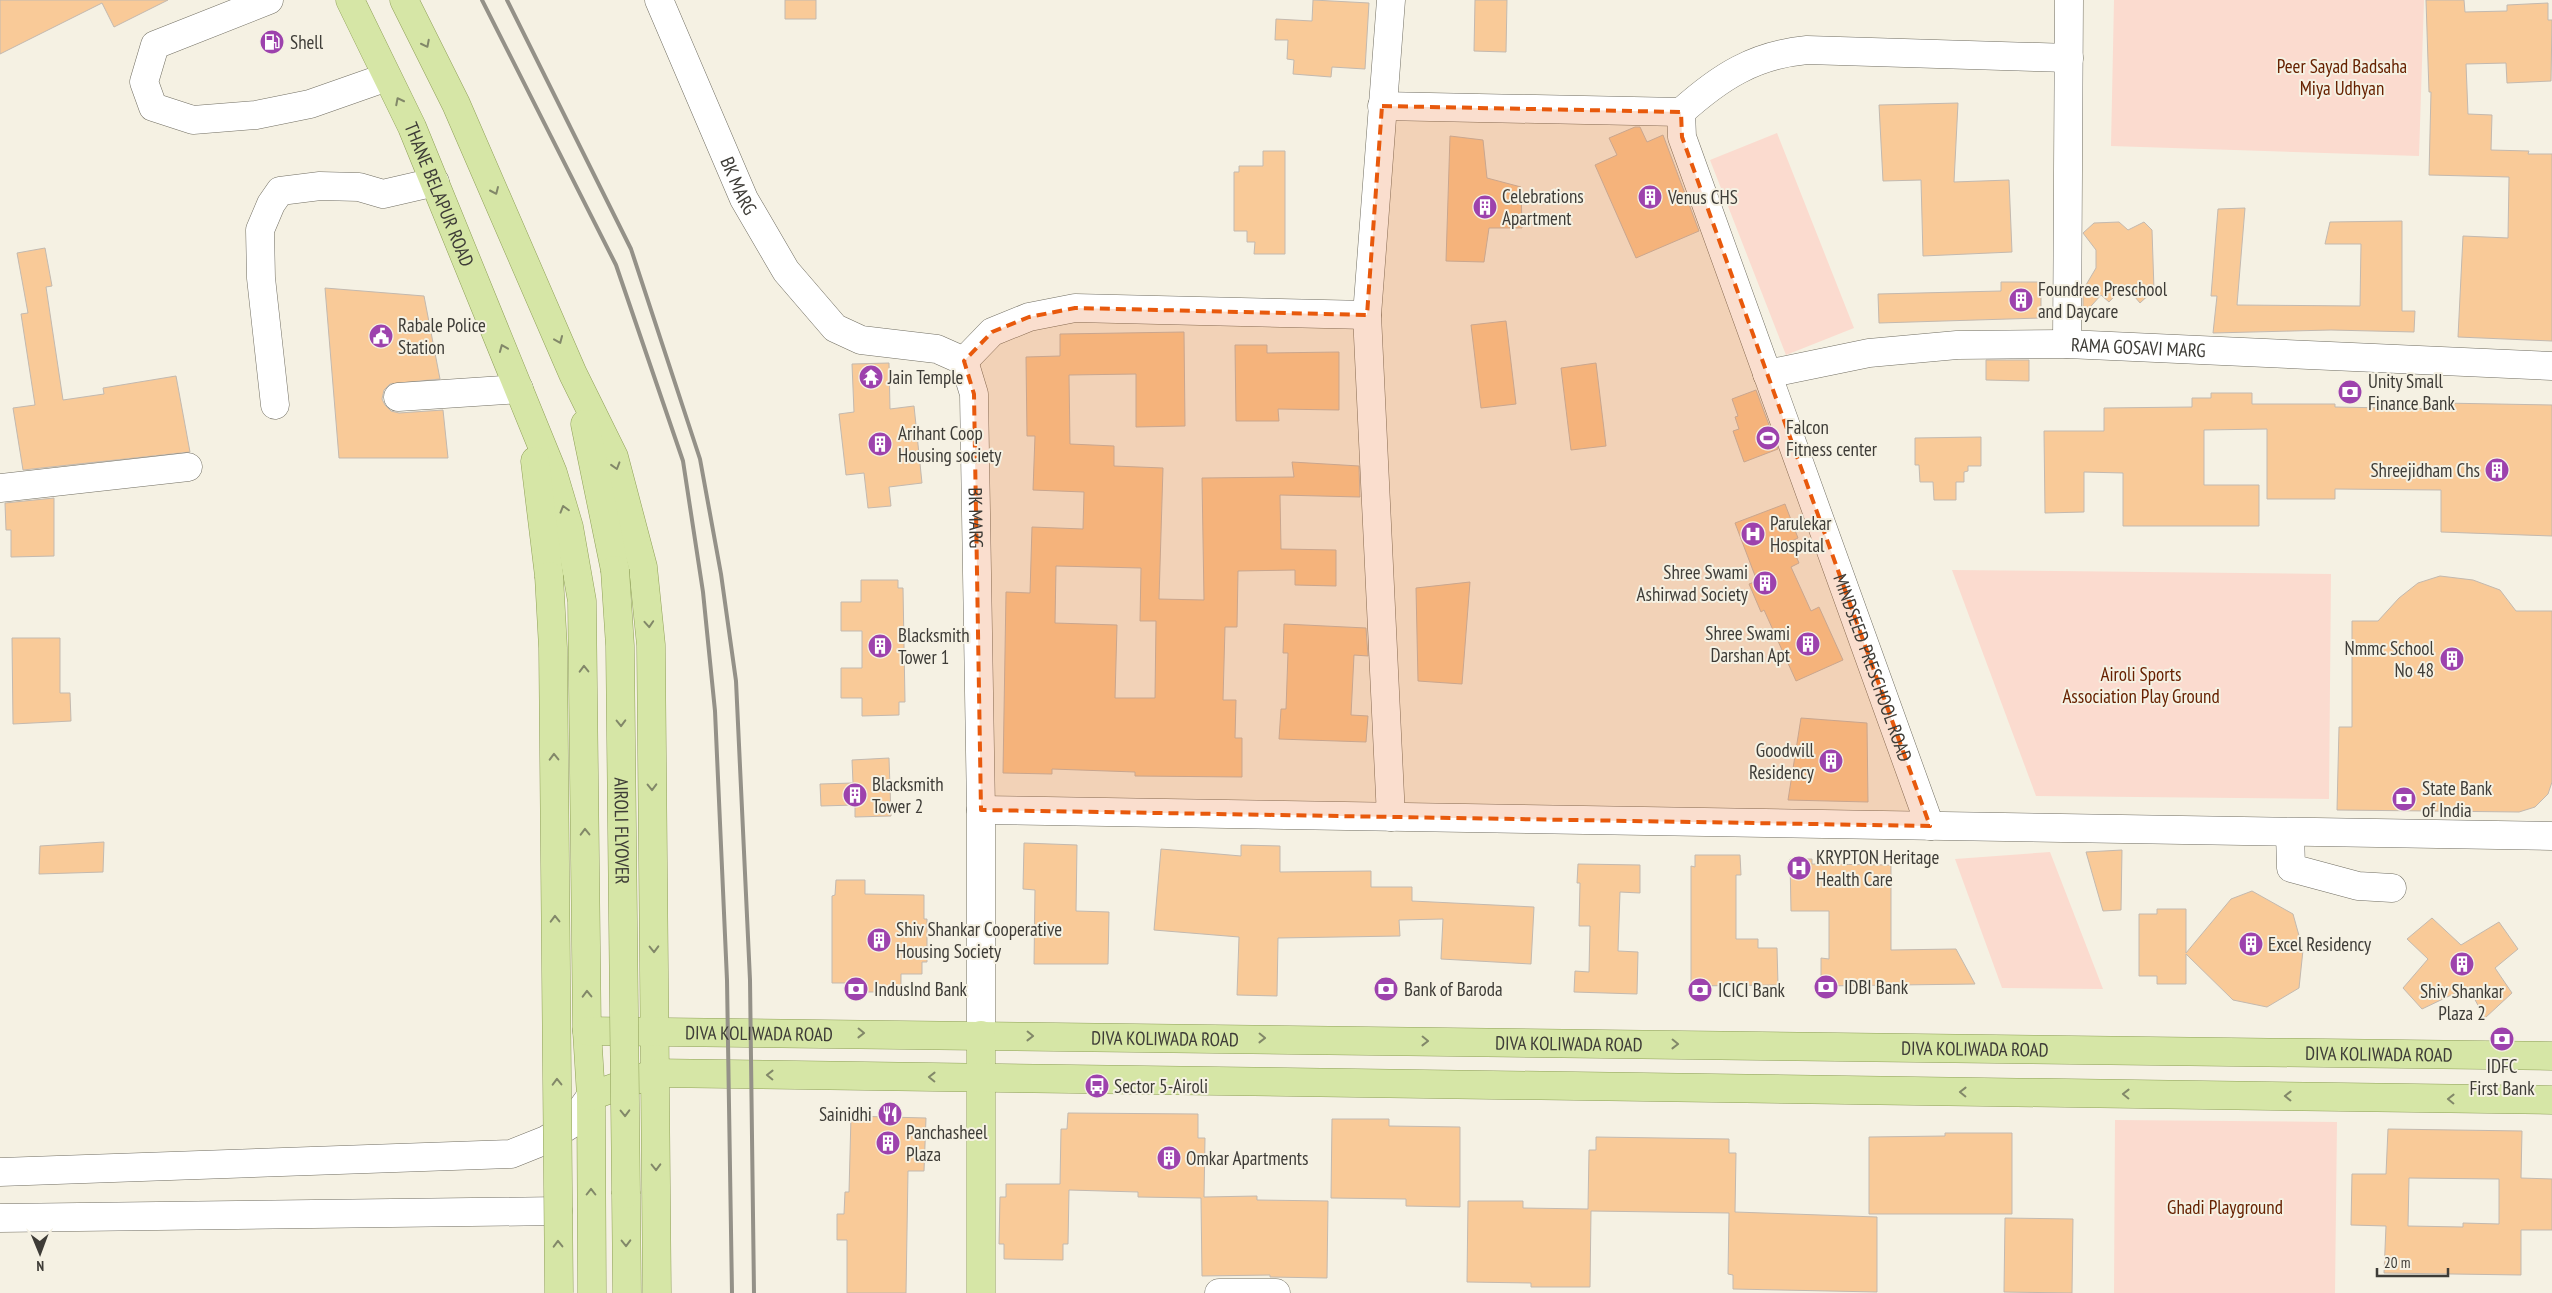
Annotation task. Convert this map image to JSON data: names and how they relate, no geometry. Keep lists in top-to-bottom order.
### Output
{
  "streets": {
    "main road": ["THANE BELAPUR ROAD", "AIROLI FLYOVER", "DIVA KOLIWADA ROAD"],
    "street": ["BK MARG", "RAMA GOSAVI MARG", "MINDSEED PRESCHOOL ROAD"]
  },
  "crossings": [
    ["BK MARG", "DIVA KOLIWADA ROAD"]
  ],
  "parks": ["Peer Sayad Badsaha Miya Udhyan", "Airoli Sports Association Play Ground", "Ghadi Playground"],
  "places": {
    "fuel station": ["Shell"],
    "building": [
      "Venus CHS",
      "Celebrations Apartment",
      "Foundree Preschool and Daycare",
      "Arihant Coop Housing society",
      "Shreejidham Chs",
      "Shree Swami Ashirwad Society",
      "Shree Swami Darshan Apt",
      "Blacksmith Tower 1",
      "Nmmc School No 48",
      "Goodwill Residency",
      "Blacksmith Tower 2",
      "Shiv Shankar Cooperative Housing Society",
      "Excel Residency",
      "Shiv Shankar Plaza 2",
      "Panchasheel Plaza",
      "Omkar Apartments"
    ],
    "public building": ["Rabale Police Station"],
    "temple": ["Jain Temple"],
    "bank": [
      "Unity Small Finance Bank",
      "State Bank of India",
      "IDBI Bank",
      "IndusInd Bank",
      "Bank of Baroda",
      "ICICI Bank",
      "IDFC First Bank"
    ],
    "sports": ["Falcon Fitness center"],
    "hospital": ["Parulekar Hospital", "KRYPTON Heritage Health Care"],
    "bus stop": ["Sector 5-Airoli"],
    "restaurant": ["Sainidhi"]
  },
  "scale_bar": "20 m",
  "north": "bottom"
}
